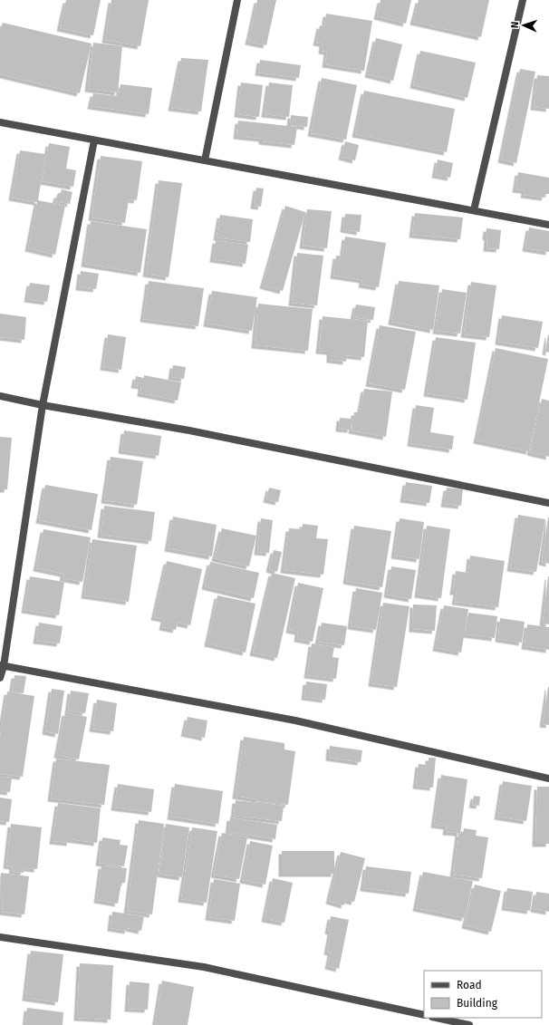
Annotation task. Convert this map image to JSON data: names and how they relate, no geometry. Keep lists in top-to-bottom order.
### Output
{
  "legend": ["Road", "Building"],
  "north": "left"
}
